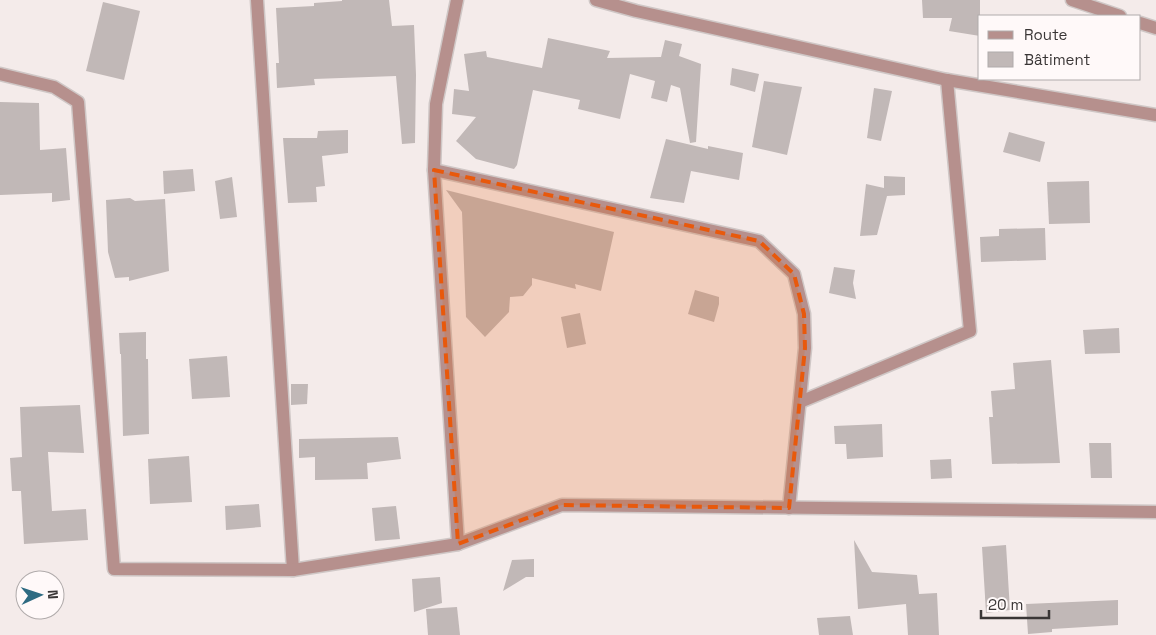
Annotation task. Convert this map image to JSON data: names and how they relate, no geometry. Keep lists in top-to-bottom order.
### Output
{
  "legend": ["Route", "Bâtiment"],
  "scale_bar": "20 m",
  "north": "right"
}
